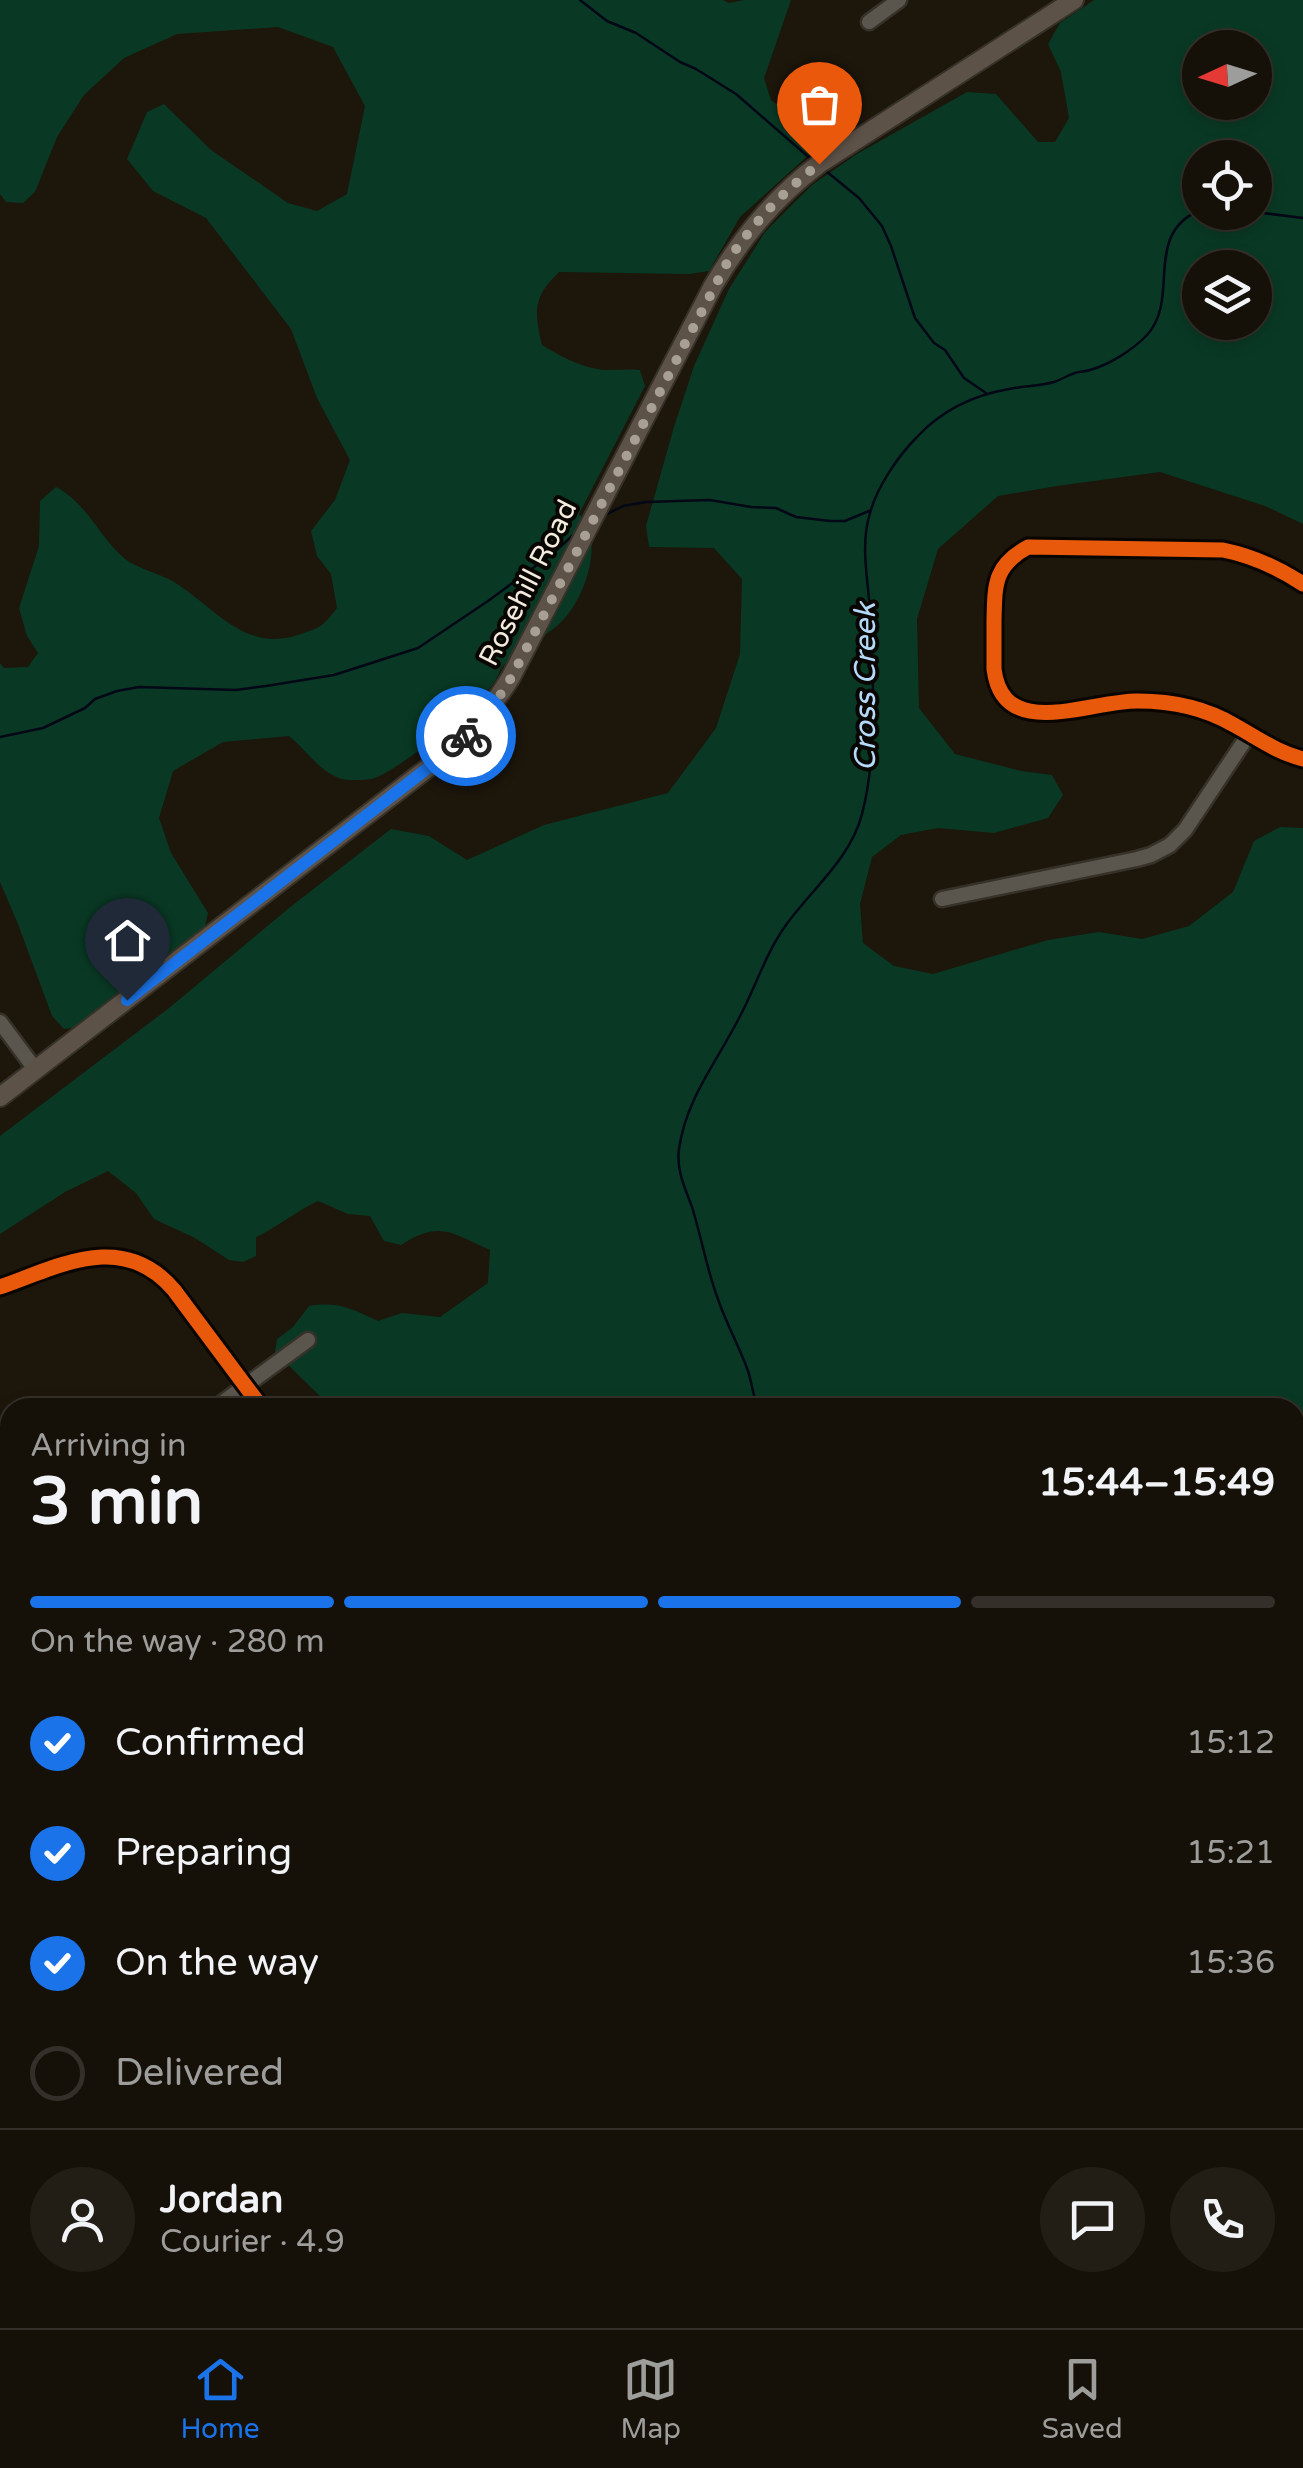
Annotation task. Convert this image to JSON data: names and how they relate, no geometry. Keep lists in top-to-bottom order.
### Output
{
  "streets": {
    "main road": ["Rosehill Road"]
  },
  "water": ["Cross Creek"],
  "north": "left",
  "page": {
    "heading": ["3 min", "Arriving in", "15:44–15:49"],
    "panel": ["Jordan", "Courier · 4.9"],
    "bar": "On the way · 280 m",
    "list": [
      ["Confirmed", "15:12"],
      ["Preparing", "15:21"],
      ["On the way", "15:36"],
      "Delivered"
    ],
    "tabs": ["Home", "Map", "Saved"]
  }
}
